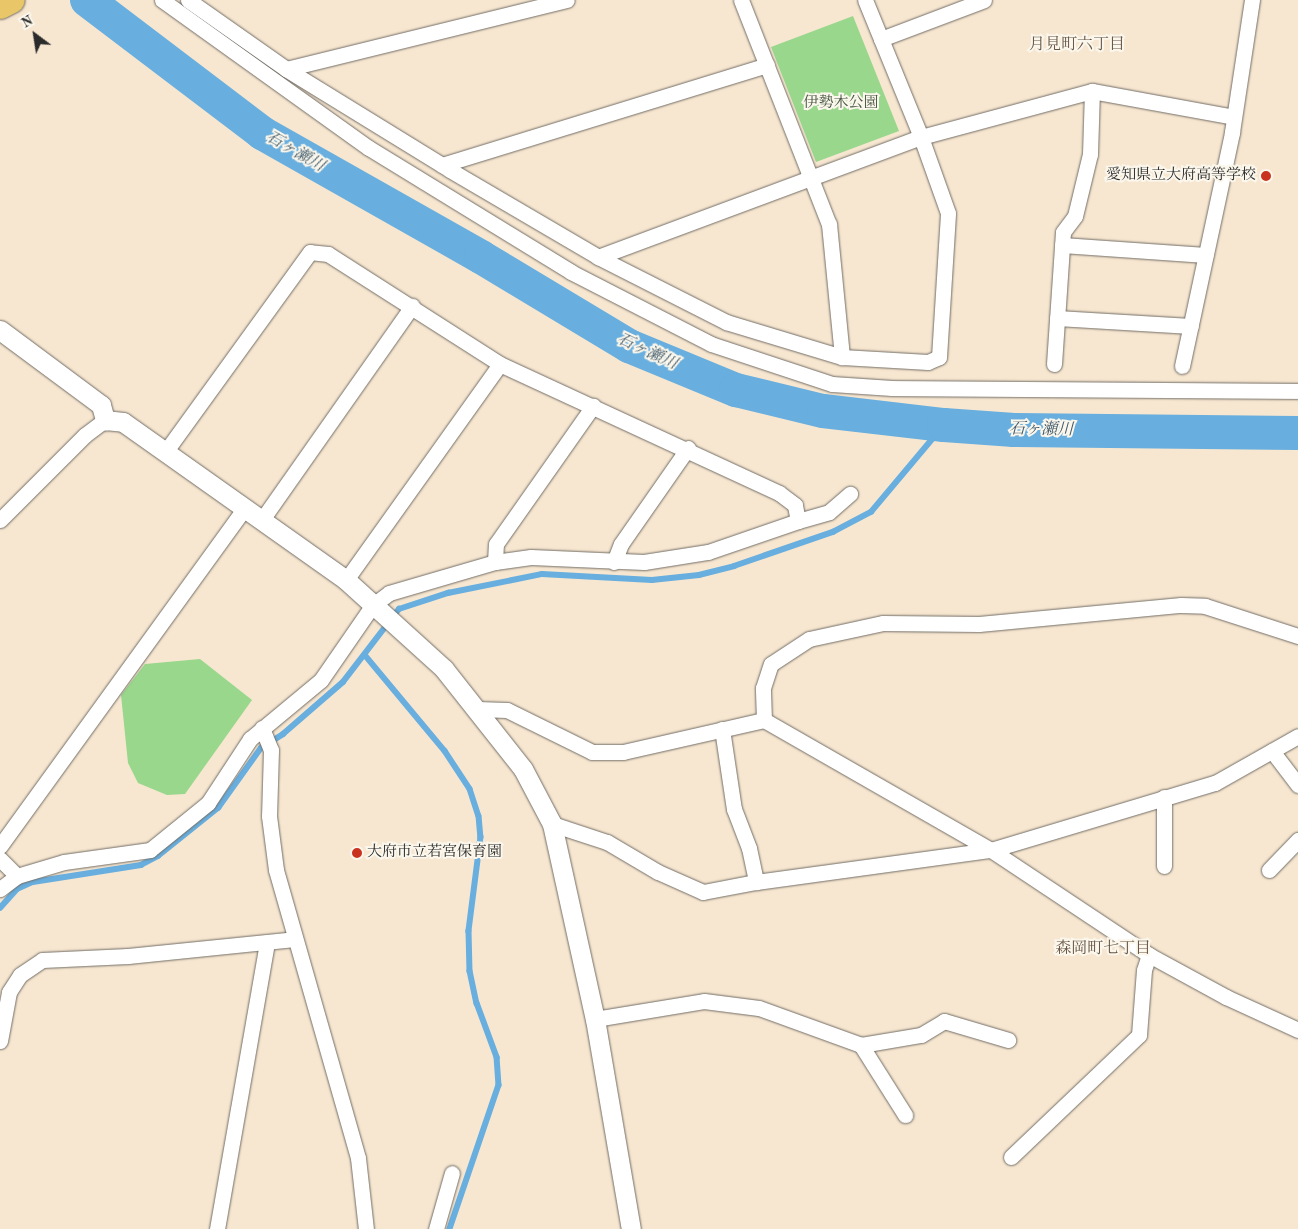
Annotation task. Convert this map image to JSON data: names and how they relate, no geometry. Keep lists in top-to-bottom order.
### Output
{
  "districts": ["月見町六丁目", "森岡町七丁目"],
  "water": ["石ヶ瀬川"],
  "parks": ["伊勢木公園"],
  "places": ["愛知県立大府高等学校", "大府市立若宮保育園"],
  "north": "top left"
}
